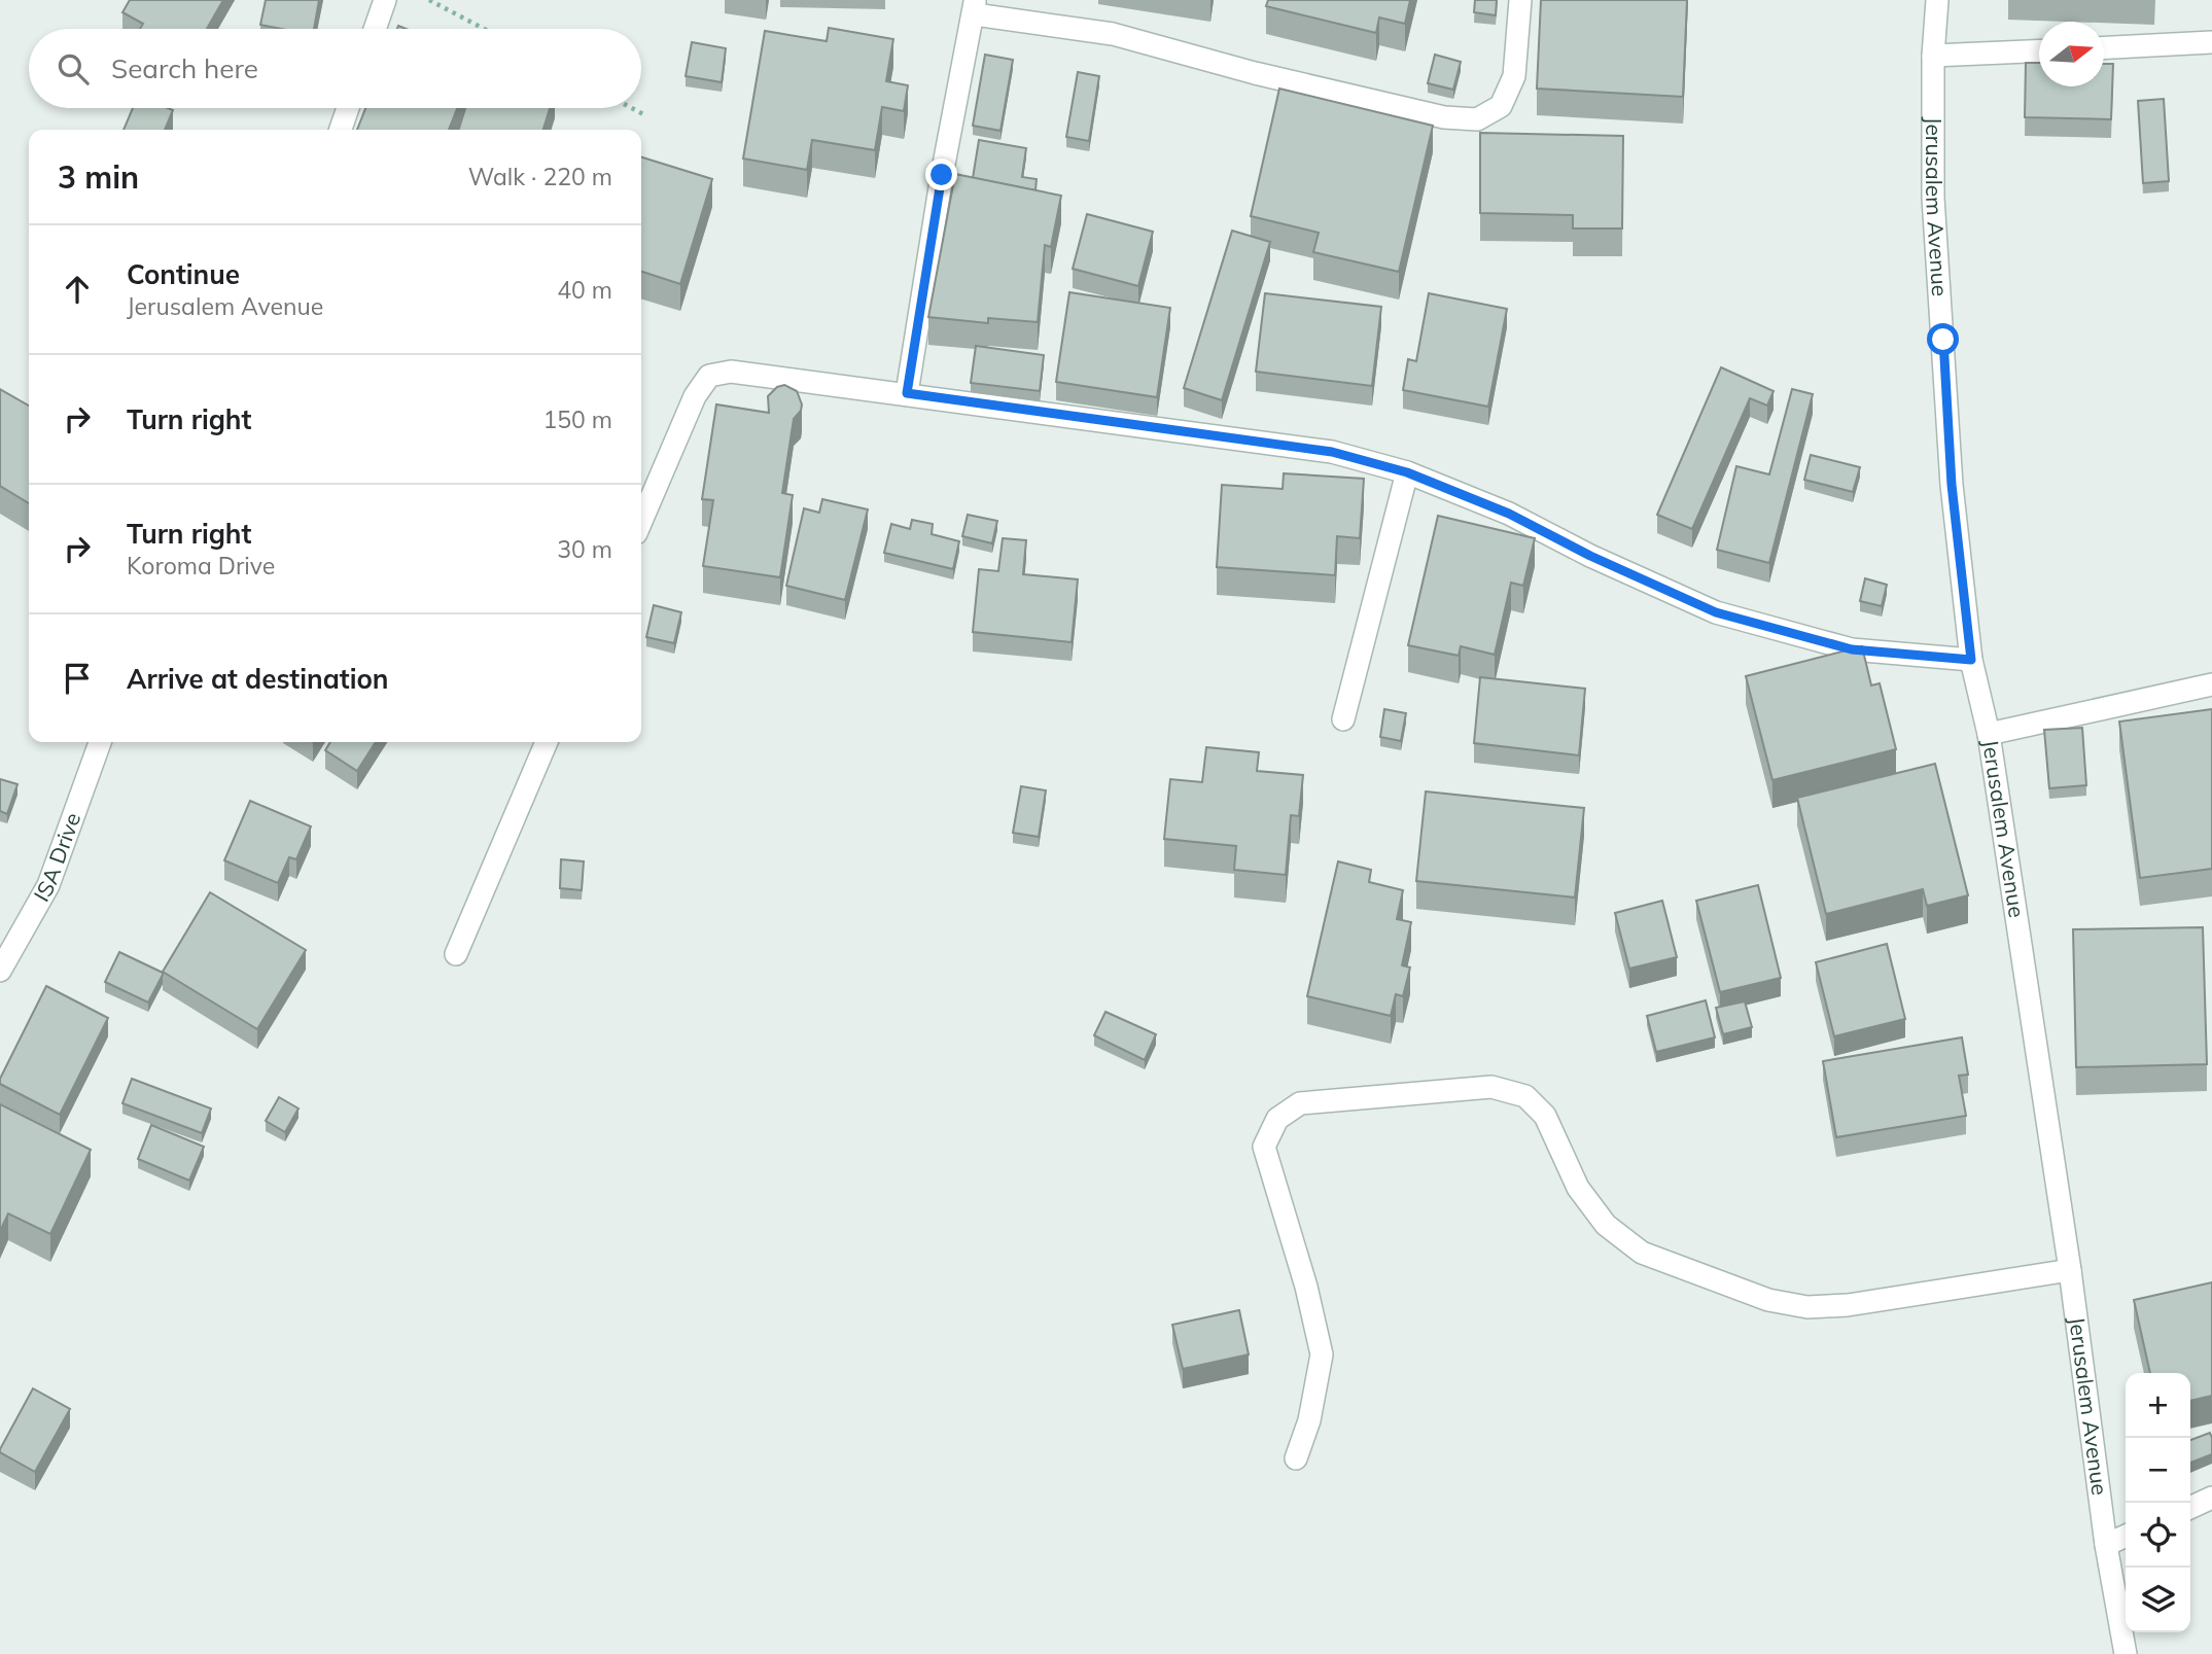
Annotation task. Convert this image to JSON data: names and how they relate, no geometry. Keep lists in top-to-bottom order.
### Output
{
  "streets": {
    "street": ["Jerusalem Avenue", "ISA Drive"]
  },
  "north": "right",
  "page": {
    "search": "Search here",
    "heading": ["3 min", "Walk · 220 m"],
    "list": [
      ["Continue", "Jerusalem Avenue", "40 m"],
      ["Turn right", "150 m"],
      ["Turn right", "Koroma Drive", "30 m"],
      "Arrive at destination"
    ],
    "map_buttons": ["+", "−"]
  }
}
